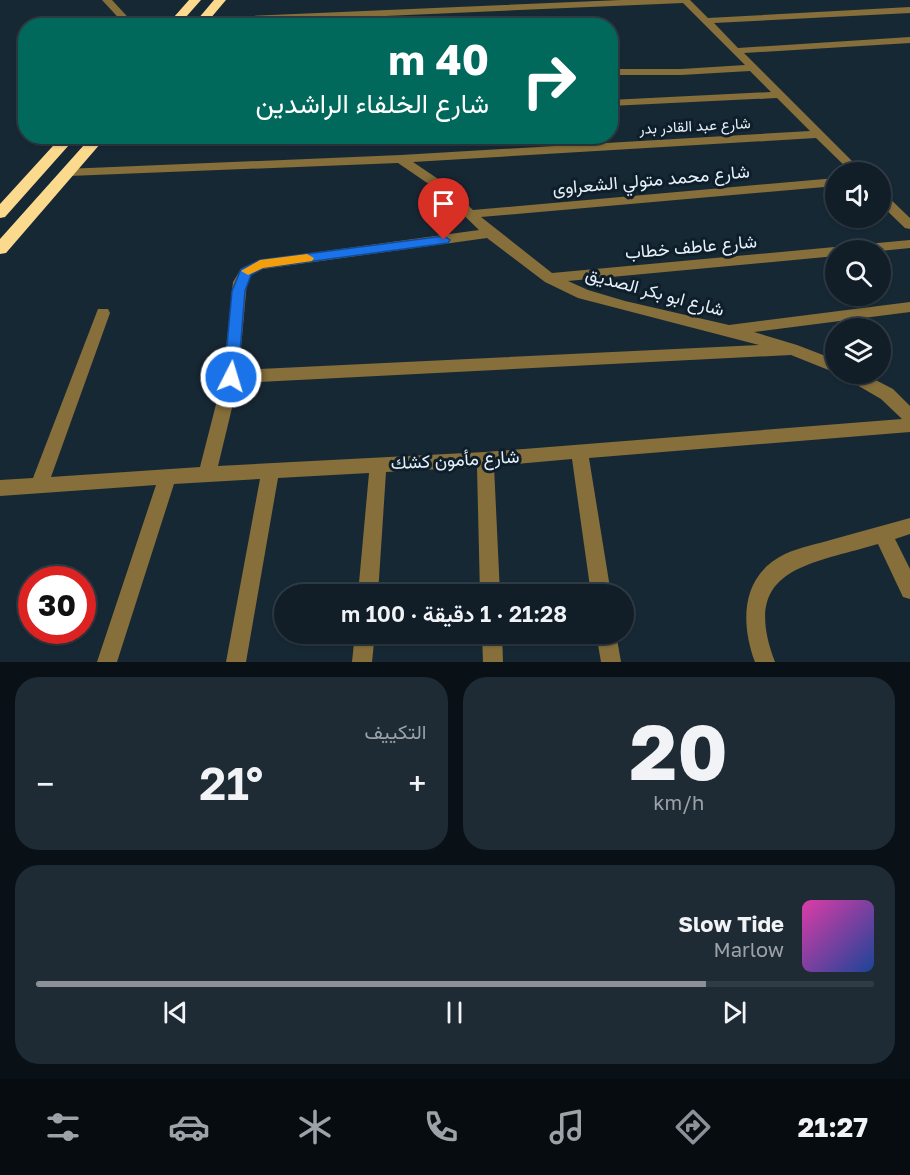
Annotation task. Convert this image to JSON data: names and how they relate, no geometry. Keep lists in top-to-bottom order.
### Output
{
  "streets": {
    "street": [
      "شارع عبد القادر بدر",
      "شارع محمد متولي الشعراوى",
      "شارع عاطف خطاب",
      "شارع ابو بكر الصديق",
      "شارع مأمون كشك"
    ]
  },
  "crossings": [
    ["شارع عبد القادر بدر", "شارع ابو بكر الصديق"],
    ["شارع محمد متولي الشعراوى", "شارع ابو بكر الصديق"],
    ["شارع عاطف خطاب", "شارع ابو بكر الصديق"]
  ],
  "page": {
    "turn": ["40 m", "شارع الخلفاء الراشدين"],
    "limit": "30",
    "trip": "21:28 · 1 دقيقة · 100 m",
    "tile": [
      ["20", "km/h"],
      "التكييف"
    ],
    "heat": ["−", "21°", "+"],
    "song": ["Slow Tide", "Marlow"],
    "tabs": "21:27"
  }
}
